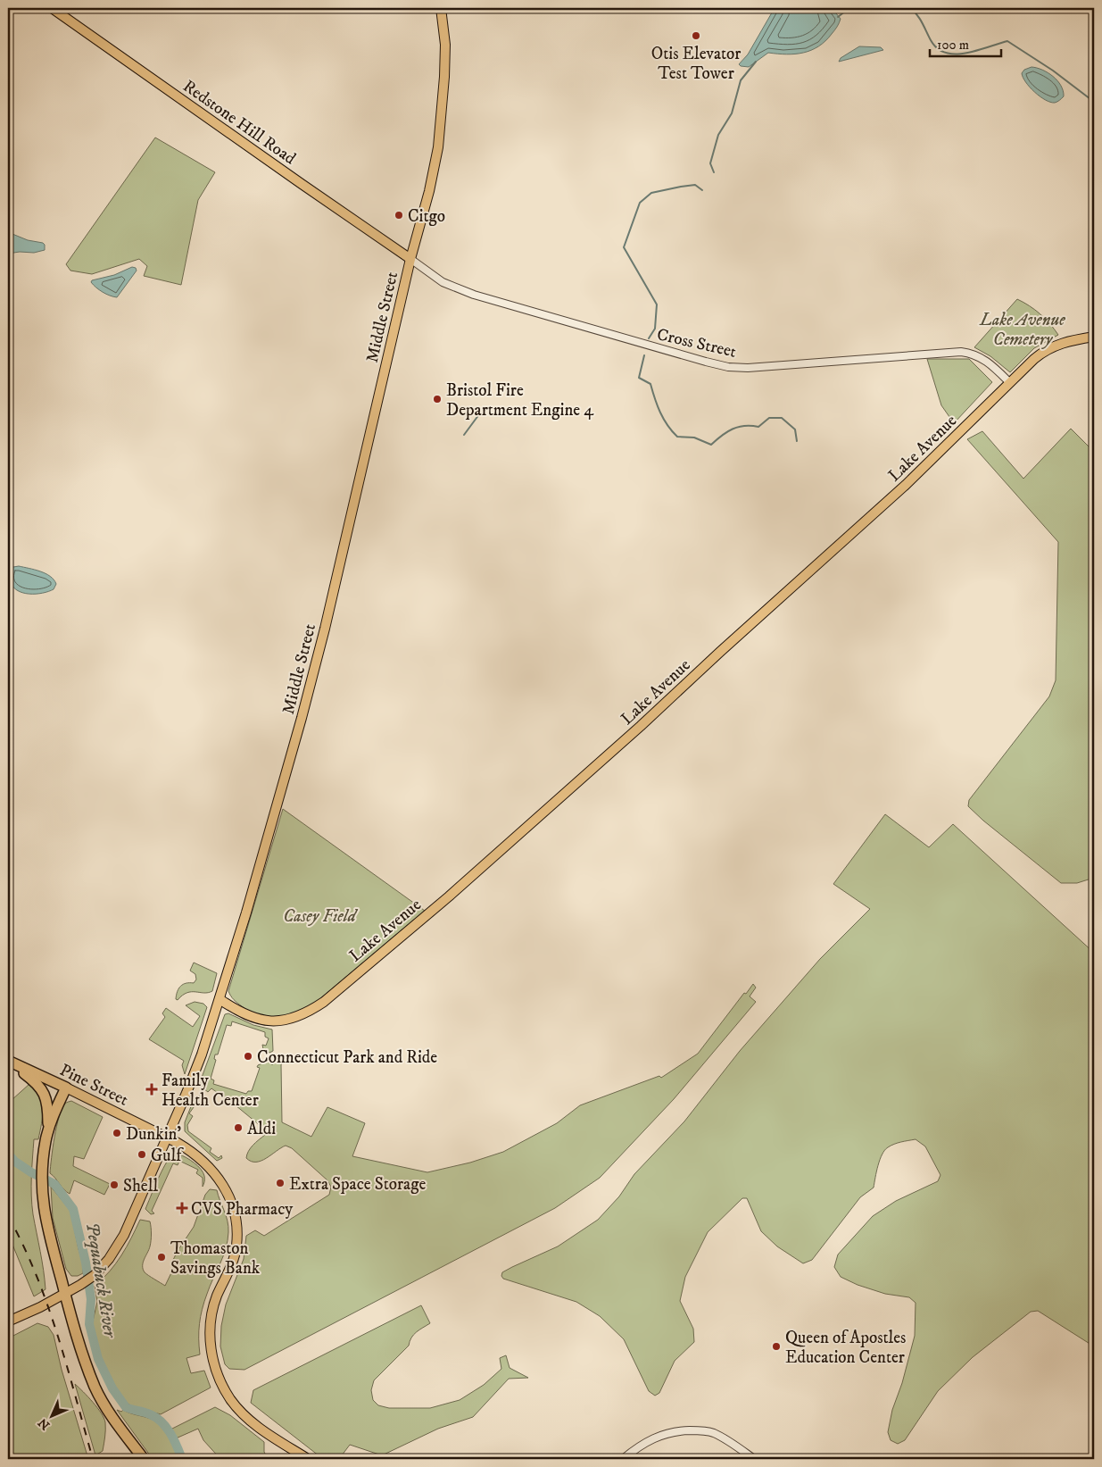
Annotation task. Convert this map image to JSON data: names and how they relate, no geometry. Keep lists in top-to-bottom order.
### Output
{
  "streets": {
    "highway": ["Pine Street"],
    "main road": ["Redstone Hill Road", "Middle Street", "Lake Avenue"],
    "street": ["Cross Street"]
  },
  "crossings": [
    ["Redstone Hill Road", "Middle Street"],
    ["Redstone Hill Road", "Cross Street"],
    ["Middle Street", "Cross Street"],
    ["Middle Street", "Lake Avenue"],
    ["Middle Street", "Pine Street"],
    ["Cross Street", "Lake Avenue"]
  ],
  "water": ["Pequabuck River"],
  "parks": ["Lake Avenue Cemetery", "Casey Field"],
  "places": {
    "other": [
      "Otis Elevator Test Tower",
      "Citgo",
      "Bristol Fire Department Engine 4",
      "Connecticut Park and Ride",
      "Aldi",
      "Dunkin'",
      "Gulf",
      "Extra Space Storage",
      "Shell",
      "Thomaston Savings Bank",
      "Queen of Apostles Education Center"
    ],
    "health": ["Family Health Center", "CVS Pharmacy"]
  },
  "scale_bar": "100 m",
  "north": "bottom left"
}
